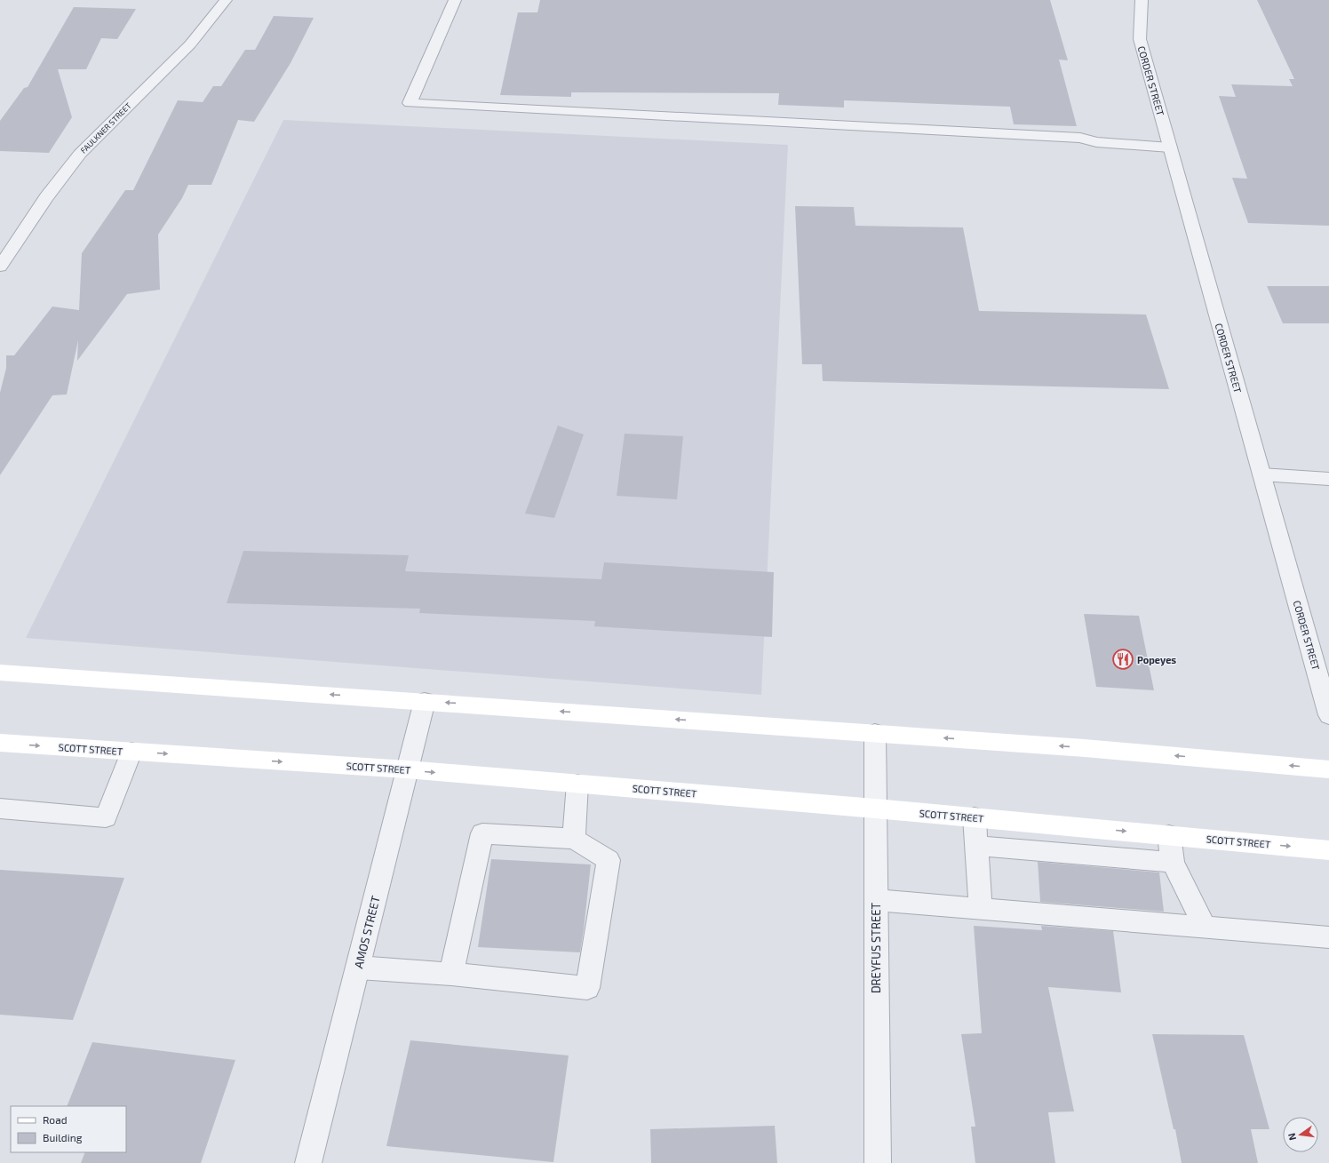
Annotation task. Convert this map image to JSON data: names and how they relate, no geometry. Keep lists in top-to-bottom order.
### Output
{
  "streets": {
    "main road": ["SCOTT STREET"],
    "street": [
      "CORDER STREET",
      "FAULKNER STREET",
      "AMOS STREET",
      "DREYFUS STREET"
    ]
  },
  "crossings": [
    ["SCOTT STREET", "AMOS STREET"],
    ["SCOTT STREET", "DREYFUS STREET"]
  ],
  "places": {
    "restaurant": ["Popeyes"]
  },
  "legend": ["Road", "Building"],
  "north": "left"
}
